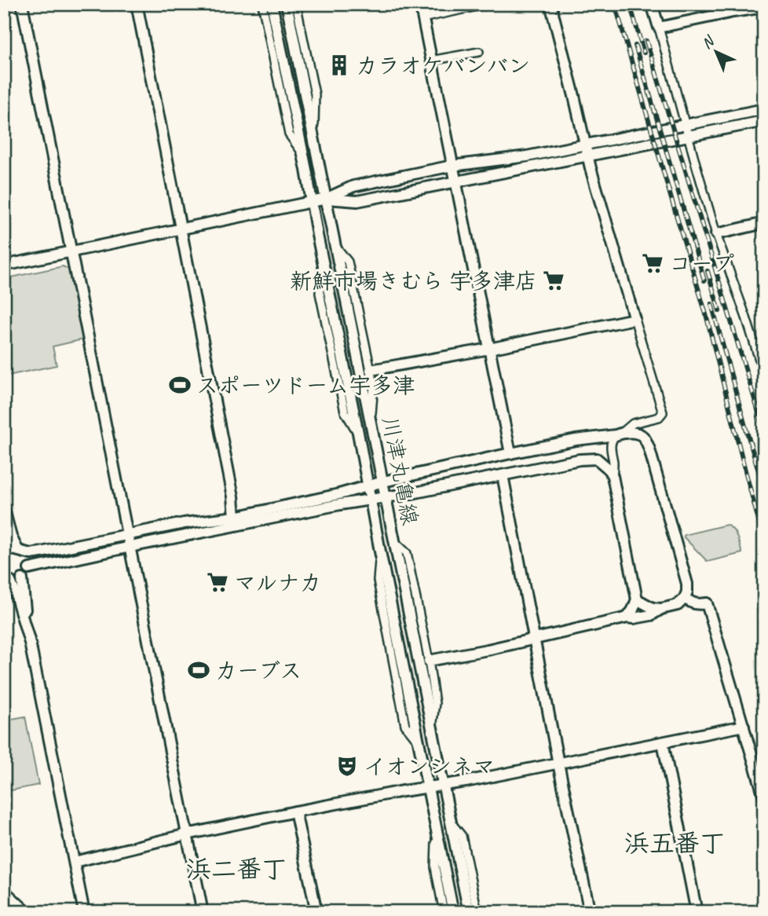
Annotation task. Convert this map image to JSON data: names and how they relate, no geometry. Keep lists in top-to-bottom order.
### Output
{
  "streets": {
    "street": ["川津丸亀線"]
  },
  "districts": ["浜五番丁", "浜二番丁"],
  "places": {
    "building": ["カラオケバンバン"],
    "supermarket": ["コープ", "新鮮市場きむら 宇多津店", "マルナカ"],
    "sports": ["スポーツドーム宇多津", "カーブス"],
    "theatre": ["イオンシネマ"]
  },
  "north": "top left"
}
